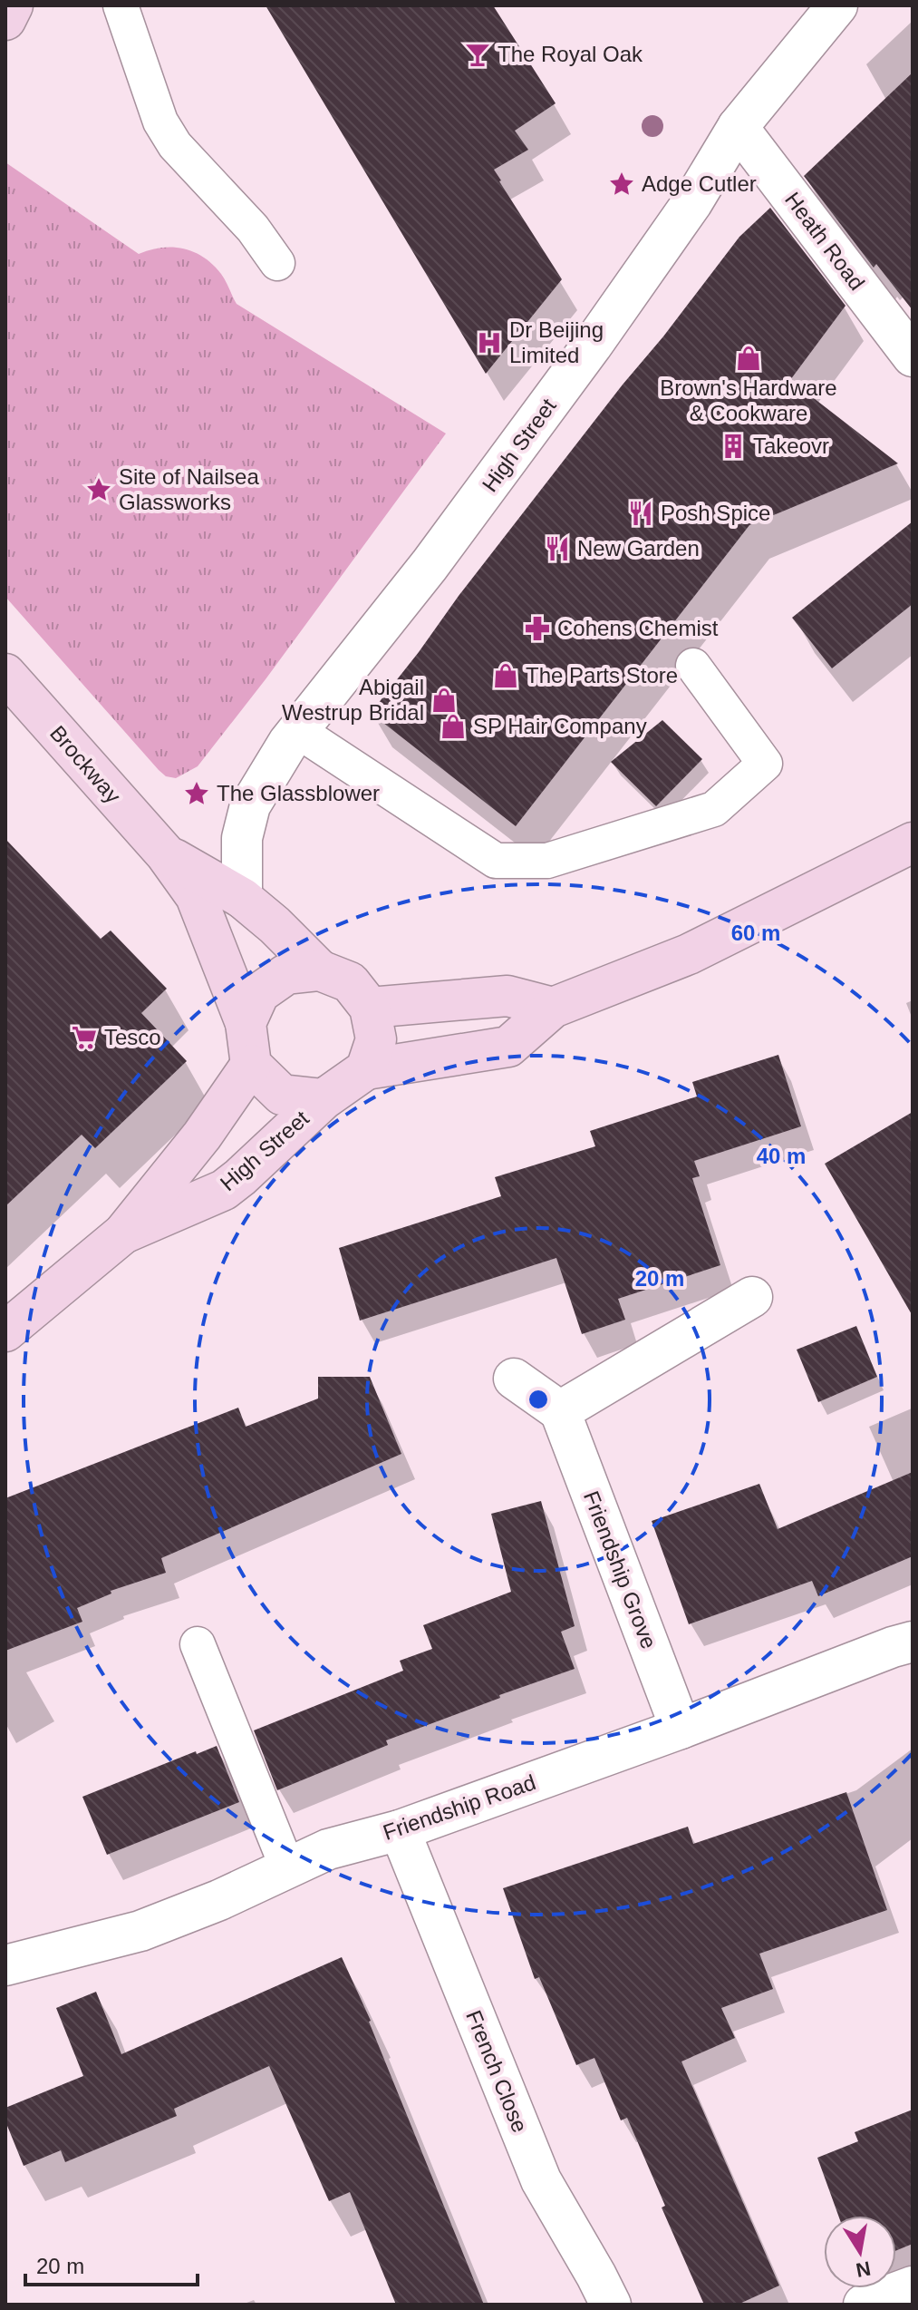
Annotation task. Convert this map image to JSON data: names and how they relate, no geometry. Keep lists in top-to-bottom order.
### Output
{
  "streets": {
    "main road": ["High Street", "Brockway"],
    "street": [
      "Heath Road",
      "Friendship Grove",
      "Friendship Road",
      "French Close"
    ]
  },
  "crossings": [
    ["Heath Road", "High Street"],
    ["High Street", "Brockway"],
    ["Friendship Grove", "Friendship Road"],
    ["Friendship Road", "French Close"]
  ],
  "places": {
    "bar": ["The Royal Oak"],
    "place": ["Adge Cutler", "Site of Nailsea Glassworks", "The Glassblower"],
    "hospital": ["Dr Beijing Limited"],
    "shop": [
      "Brown's Hardware & Cookware",
      "The Parts Store",
      "Abigail Westrup Bridal",
      "SP Hair Company"
    ],
    "building": ["Takeovr"],
    "restaurant": ["Posh Spice", "New Garden"],
    "pharmacy": ["Cohens Chemist"],
    "supermarket": ["Tesco"]
  },
  "scale_bar": "20 m",
  "north": "bottom",
  "rings": ["60 m", "40 m", "20 m"]
}
